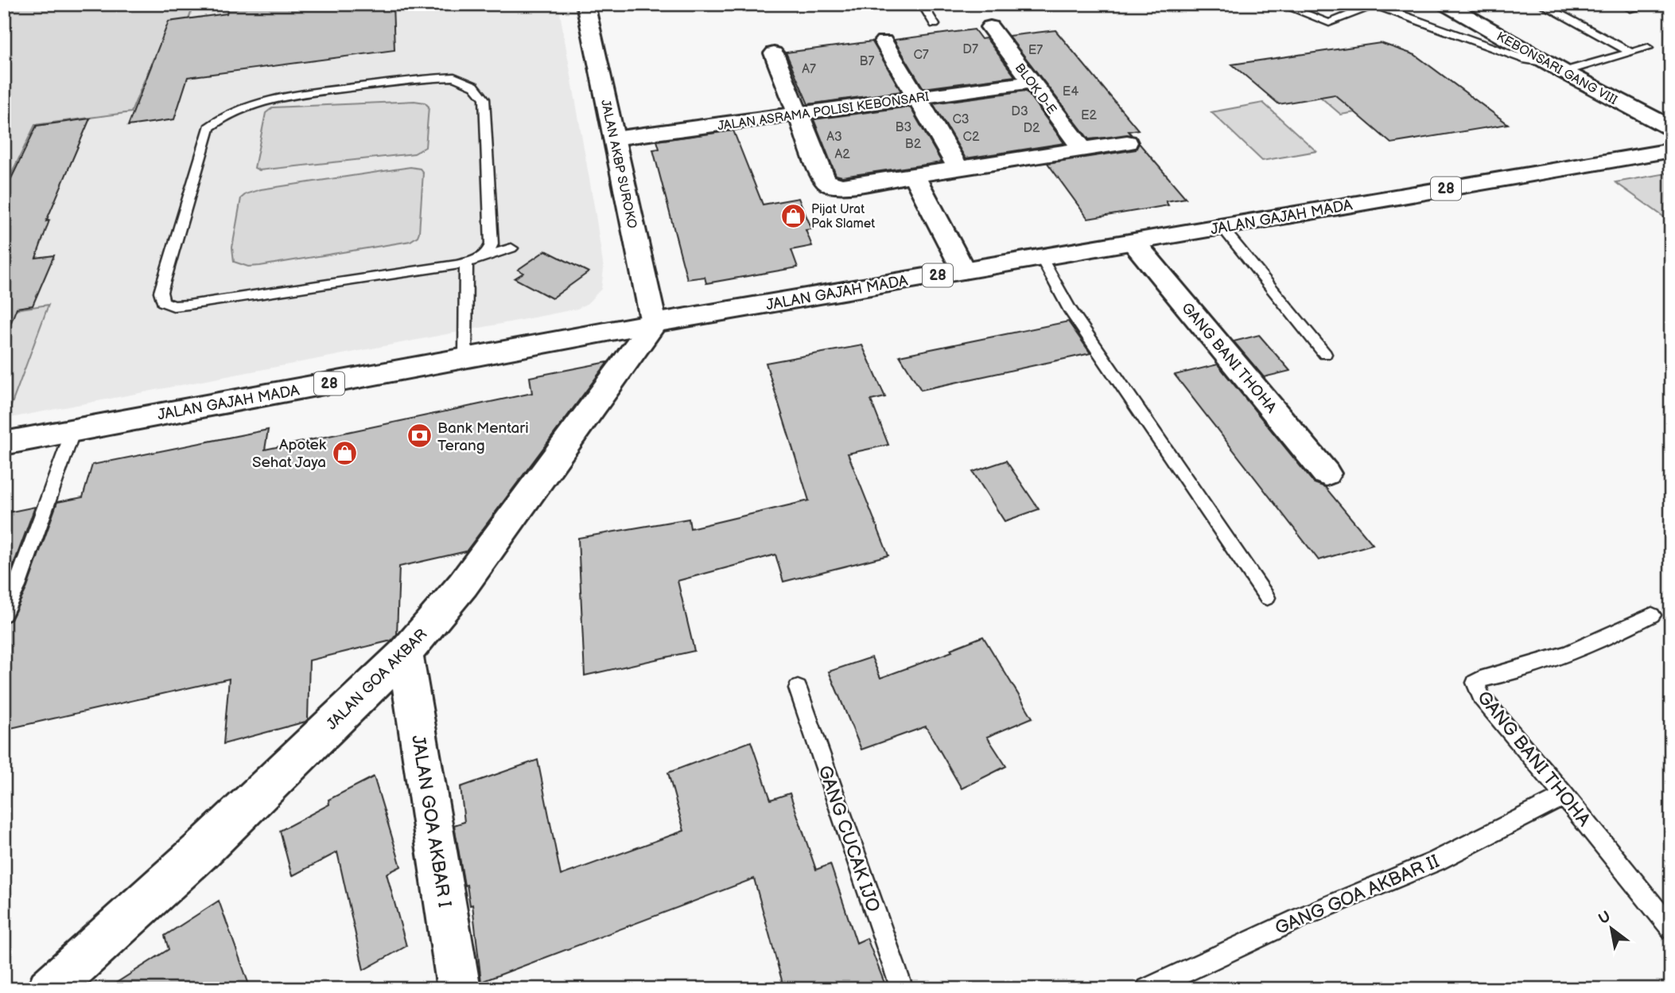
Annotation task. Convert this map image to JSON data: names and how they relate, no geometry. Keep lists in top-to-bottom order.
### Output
{
  "streets": {
    "main road": [
      "KEBONSARI GANG VIII",
      "BLOK D-E",
      "JALAN ASRAMA POLISI KEBONSARI",
      "JALAN AKBP SUROKO",
      "28",
      "JALAN GAJAH MADA",
      "GANG BANI THOHA",
      "JALAN GOA AKBAR",
      "JALAN GOA AKBAR I"
    ],
    "lane": ["GANG CUCAK IJO", "GANG GOA AKBAR II"]
  },
  "crossings": [
    ["BLOK D-E", "JALAN ASRAMA POLISI KEBONSARI"],
    ["JALAN ASRAMA POLISI KEBONSARI", "JALAN AKBP SUROKO"],
    ["JALAN AKBP SUROKO", "JALAN GAJAH MADA"],
    ["JALAN AKBP SUROKO", "JALAN GOA AKBAR"],
    ["JALAN GAJAH MADA", "GANG BANI THOHA"],
    ["JALAN GAJAH MADA", "JALAN GOA AKBAR"],
    ["GANG BANI THOHA", "GANG GOA AKBAR II"],
    ["JALAN GOA AKBAR", "JALAN GOA AKBAR I"]
  ],
  "places": {
    "shop": ["Pijat Urat Pak Slamet", "Apotek Sehat Jaya"],
    "bank": ["Bank Mentari Terang"]
  },
  "house_numbers": [
    "D7",
    "E7",
    "C7",
    "B7",
    "A7",
    "E4",
    "D3",
    "E2",
    "C3",
    "B3",
    "D2",
    "A3",
    "C2",
    "B2",
    "A2"
  ],
  "north": "top left"
}
